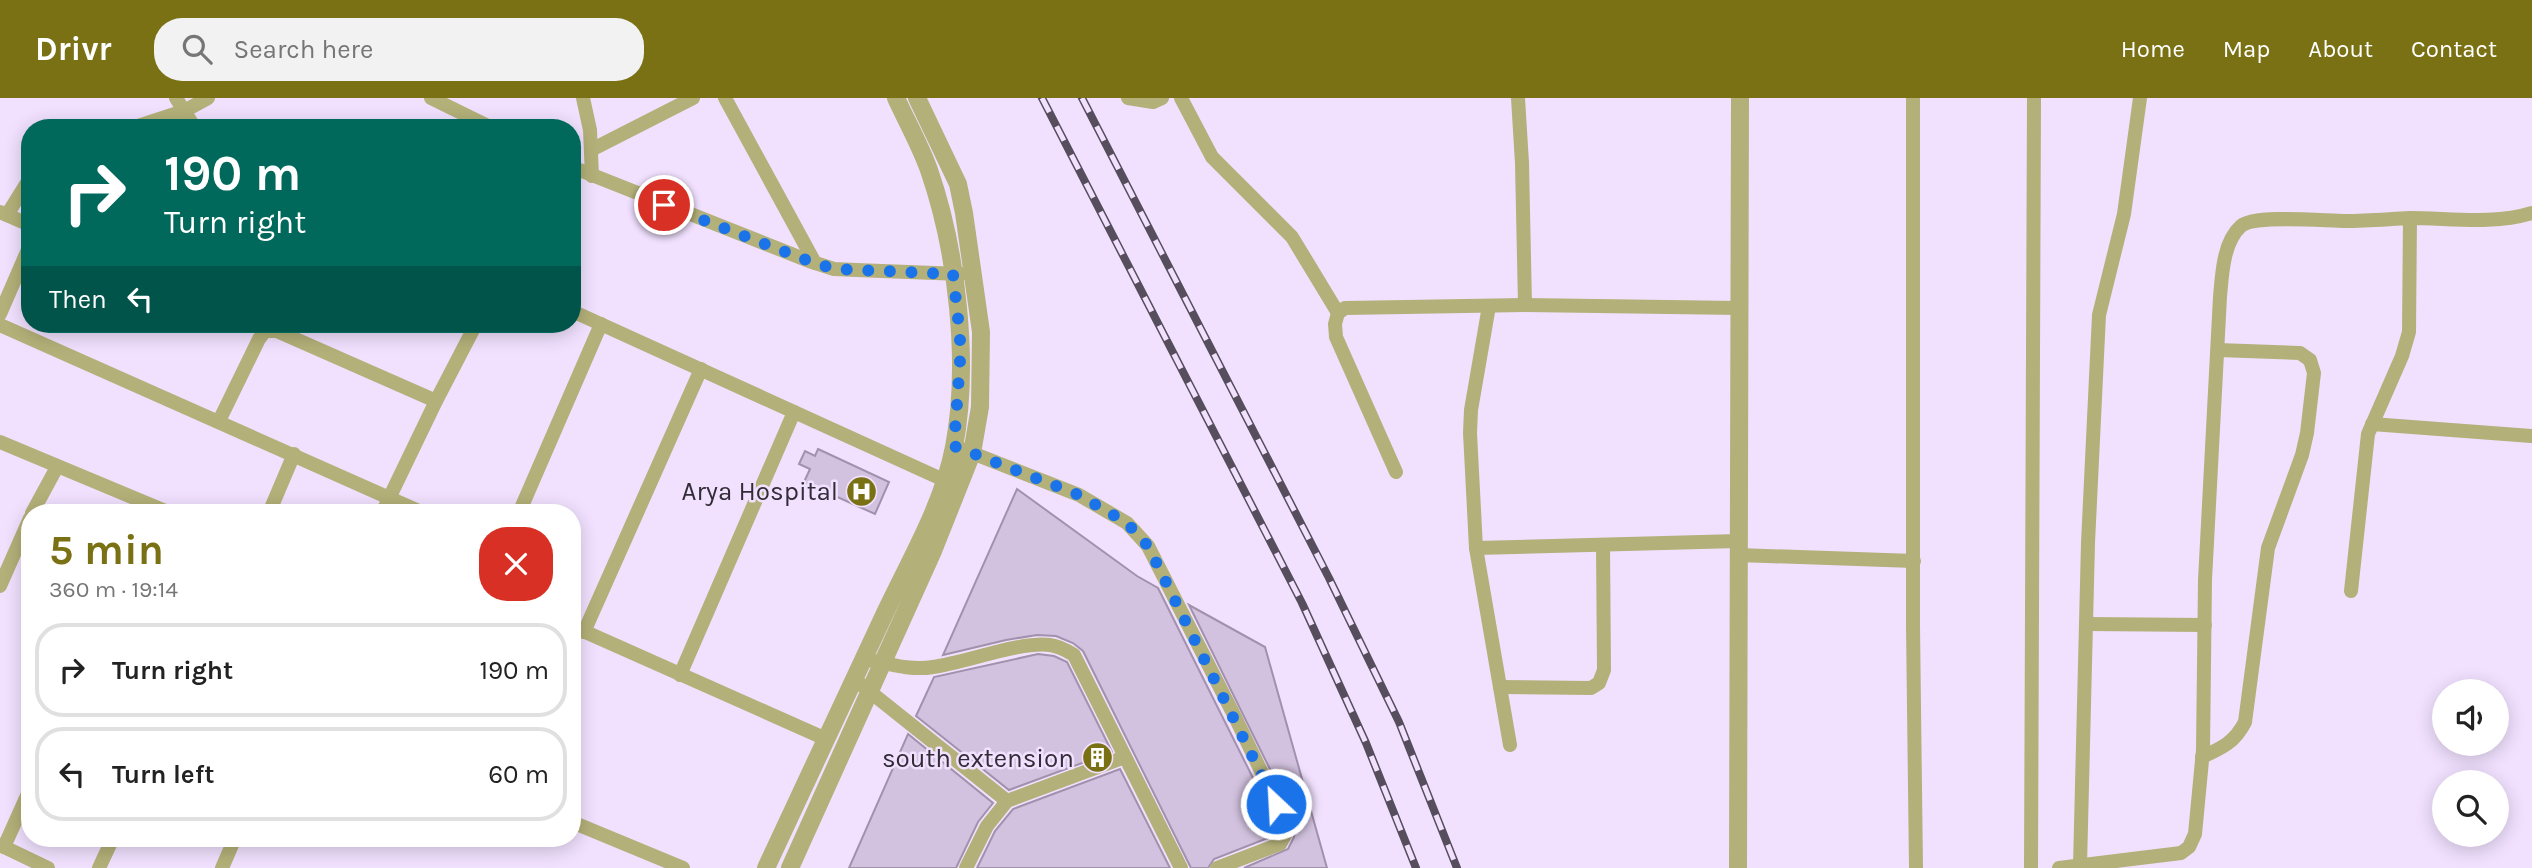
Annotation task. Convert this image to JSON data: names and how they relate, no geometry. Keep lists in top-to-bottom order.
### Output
{
  "places": {
    "hospital": ["Arya Hospital"],
    "building": ["south extension"]
  },
  "page": {
    "header": "Drivr",
    "search": "Search here",
    "nav": [
      "Home",
      "Map",
      "About",
      "Contact"
    ],
    "turn": ["190 m", "Turn right"],
    "then": "Then",
    "heading": ["5 min", "360 m · 19:14"],
    "list": [
      {
        "name": "Turn right",
        "value": "190 m"
      },
      {
        "name": "Turn left",
        "value": "60 m"
      }
    ]
  }
}
